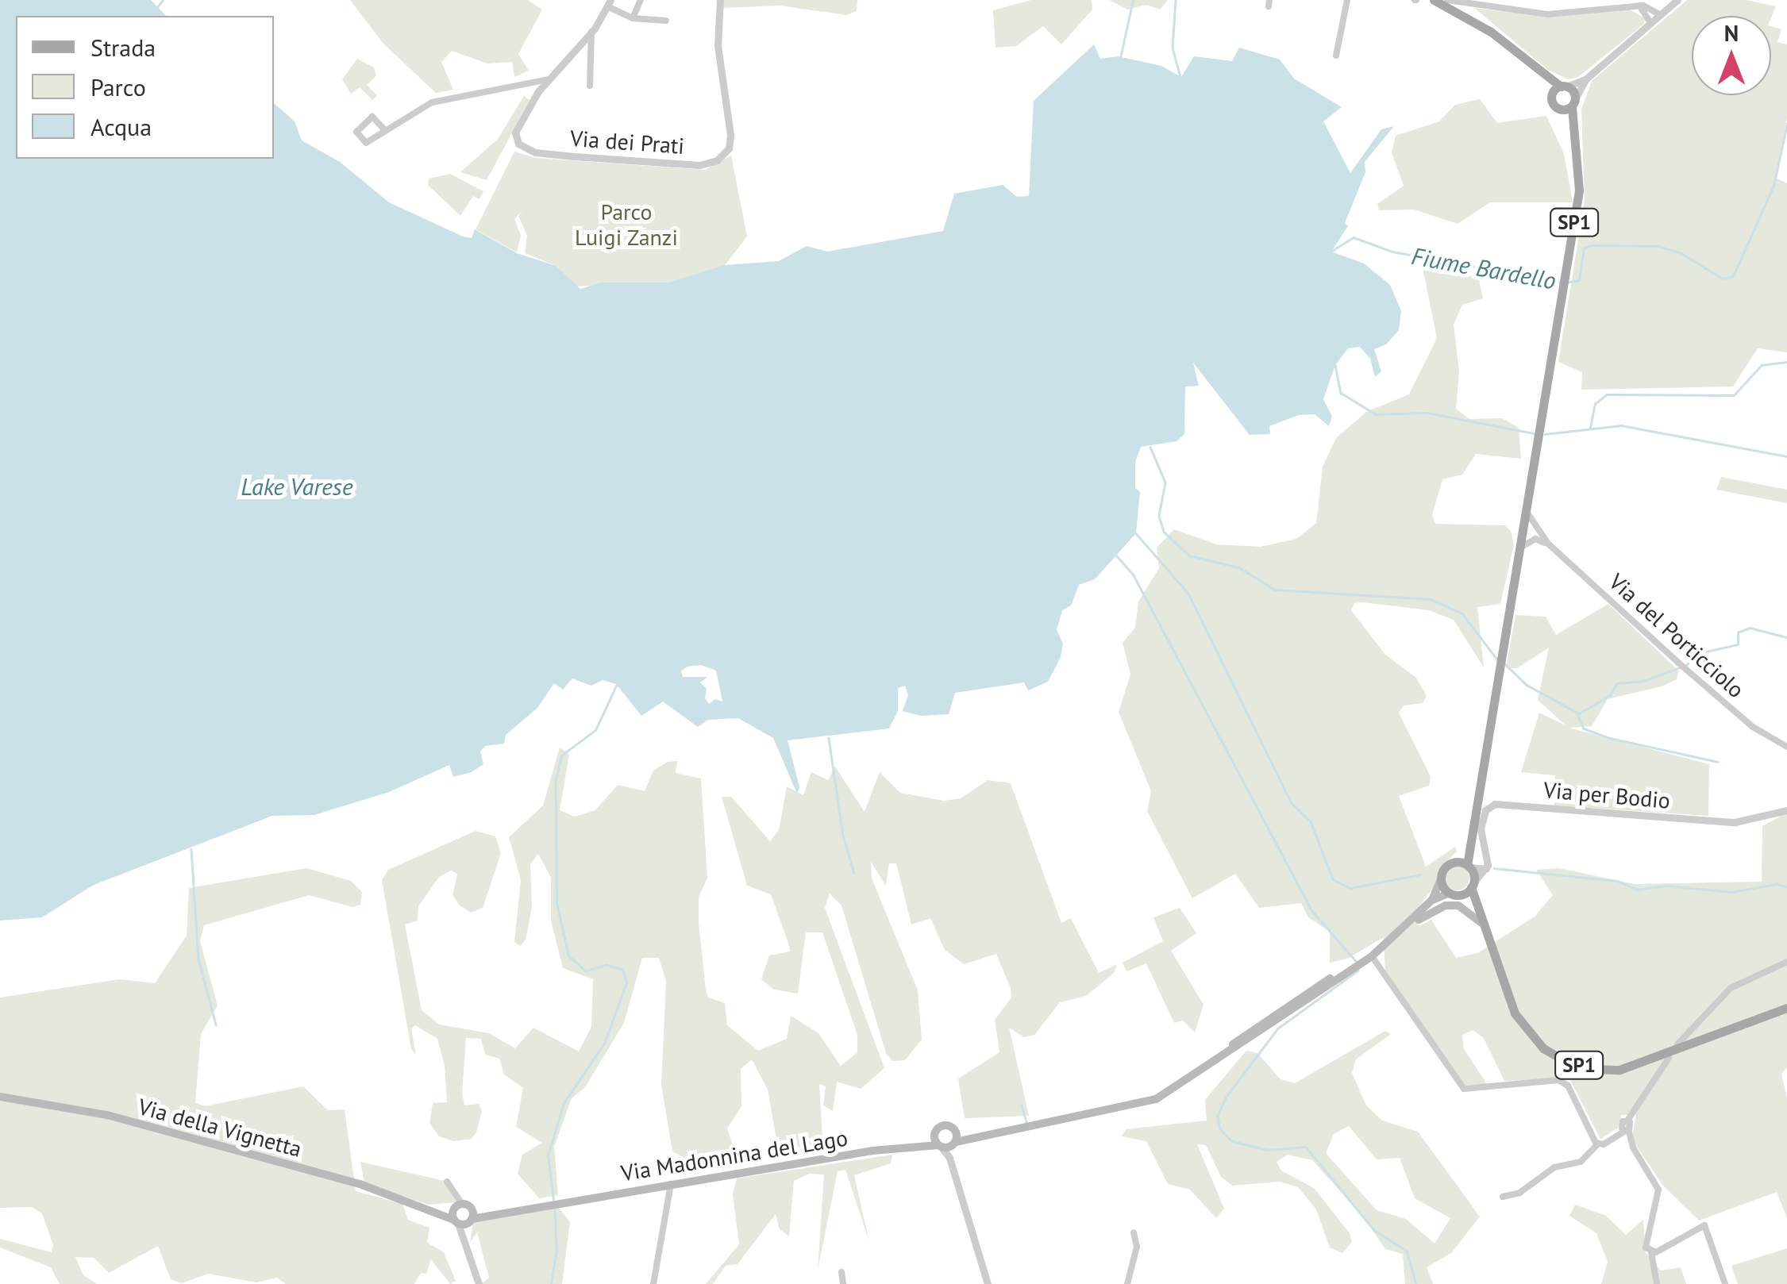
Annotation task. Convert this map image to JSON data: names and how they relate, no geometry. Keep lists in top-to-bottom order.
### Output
{
  "streets": {
    "main road": ["SP1", "Via della Vignetta", "Via Madonnina del Lago"],
    "street": ["Via dei Prati", "Via del Porticciolo", "Via per Bodio"]
  },
  "crossings": [
    ["SP1", "Via del Porticciolo"],
    ["Via della Vignetta", "Via Madonnina del Lago"]
  ],
  "water": ["Fiume Bardello", "Lake Varese"],
  "parks": ["Parco Luigi Zanzi"],
  "legend": ["Strada", "Parco", "Acqua"],
  "north": "top"
}
